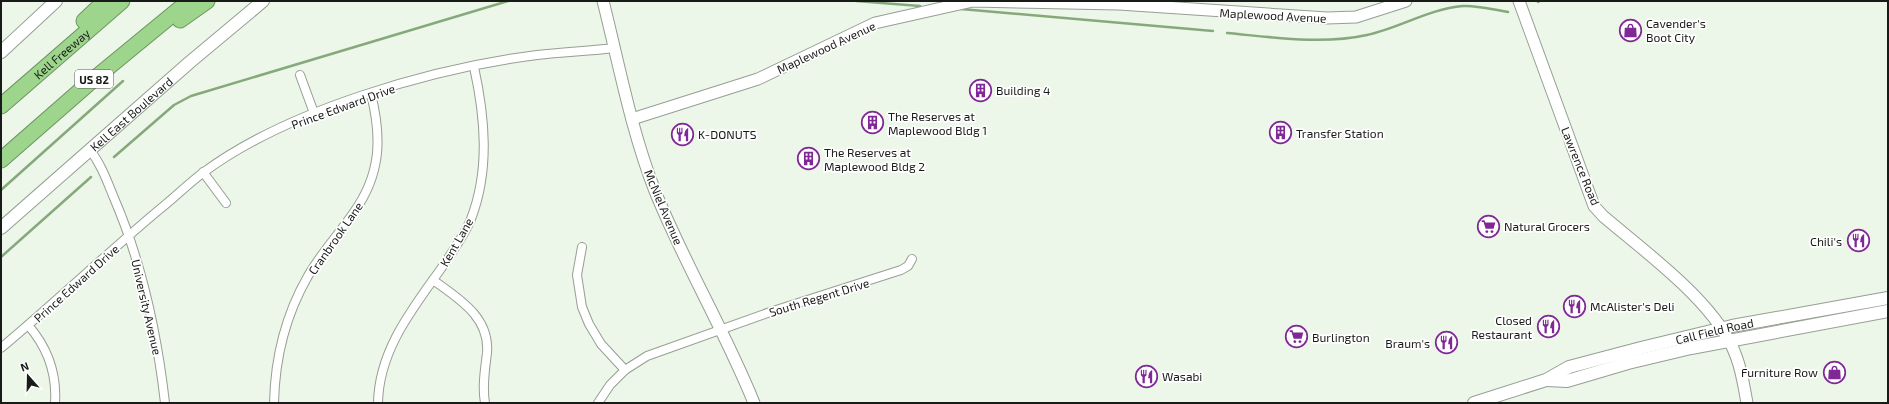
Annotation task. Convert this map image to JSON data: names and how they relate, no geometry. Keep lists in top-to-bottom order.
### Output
{
  "streets": {
    "highway": ["Kell Freeway", "US 82"],
    "main road": ["Kell East Boulevard", "Call Field Road"],
    "street": [
      "Maplewood Avenue",
      "Prince Edward Drive",
      "Lawrence Road",
      "McNiel Avenue",
      "Cranbrook Lane",
      "Kent Lane",
      "South Regent Drive",
      "University Avenue"
    ]
  },
  "crossings": [
    ["Maplewood Avenue", "McNiel Avenue"],
    ["Prince Edward Drive", "McNiel Avenue"],
    ["Prince Edward Drive", "Cranbrook Lane"],
    ["Prince Edward Drive", "Kent Lane"],
    ["Prince Edward Drive", "University Avenue"],
    ["Kell East Boulevard", "University Avenue"],
    ["Lawrence Road", "Call Field Road"],
    ["McNiel Avenue", "South Regent Drive"]
  ],
  "places": {
    "shop": ["Cavender's Boot City", "Furniture Row"],
    "building": [
      "Building 4",
      "The Reserves at Maplewood Bldg 1",
      "Transfer Station",
      "The Reserves at Maplewood Bldg 2"
    ],
    "restaurant": [
      "K-DONUTS",
      "Chili's",
      "McAlister's Deli",
      "Closed Restaurant",
      "Braum's",
      "Wasabi"
    ],
    "supermarket": ["Natural Grocers", "Burlington"]
  },
  "north": "top"
}
